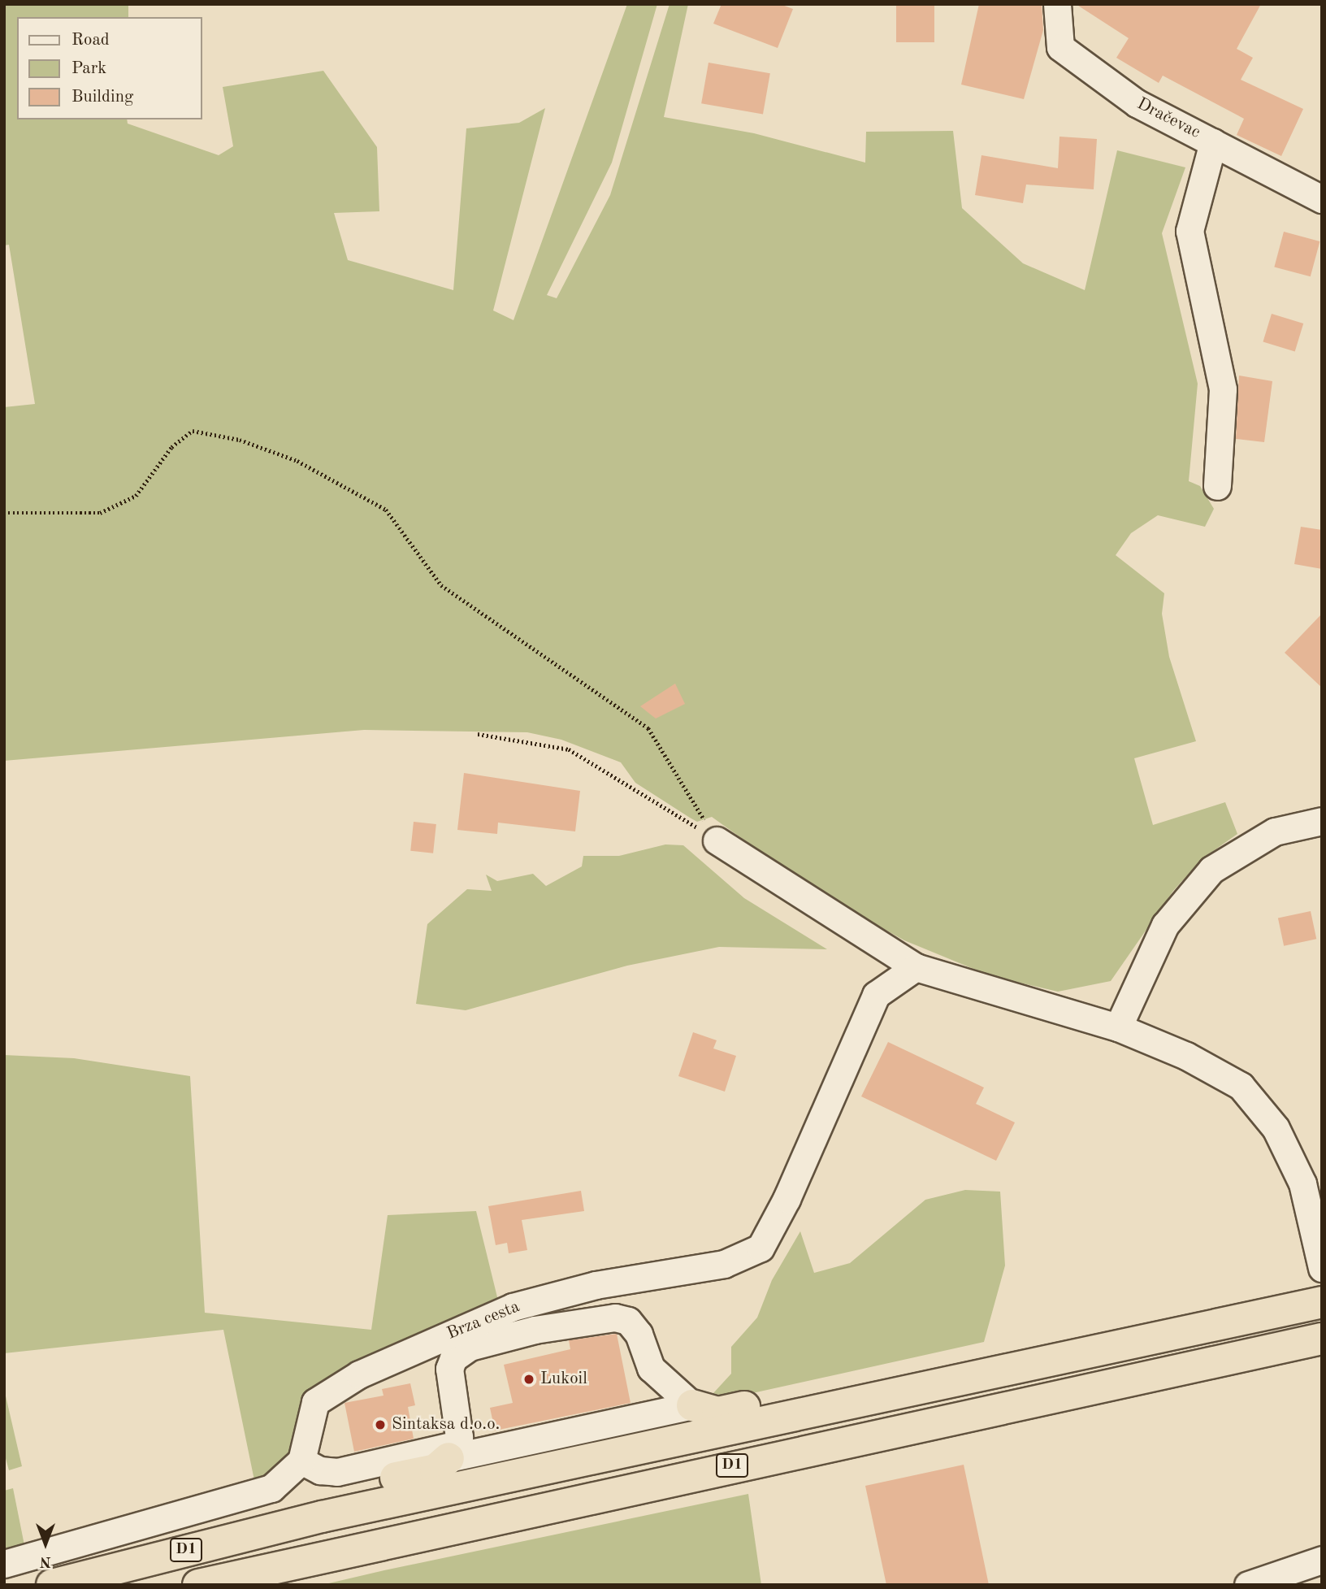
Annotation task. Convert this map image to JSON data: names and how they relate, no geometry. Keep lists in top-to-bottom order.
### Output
{
  "streets": {
    "highway": ["D1"],
    "street": ["Dračevac", "Brza cesta"]
  },
  "places": ["Lukoil", "Sintaksa d.o.o."],
  "legend": ["Road", "Park", "Building"],
  "north": "bottom"
}
